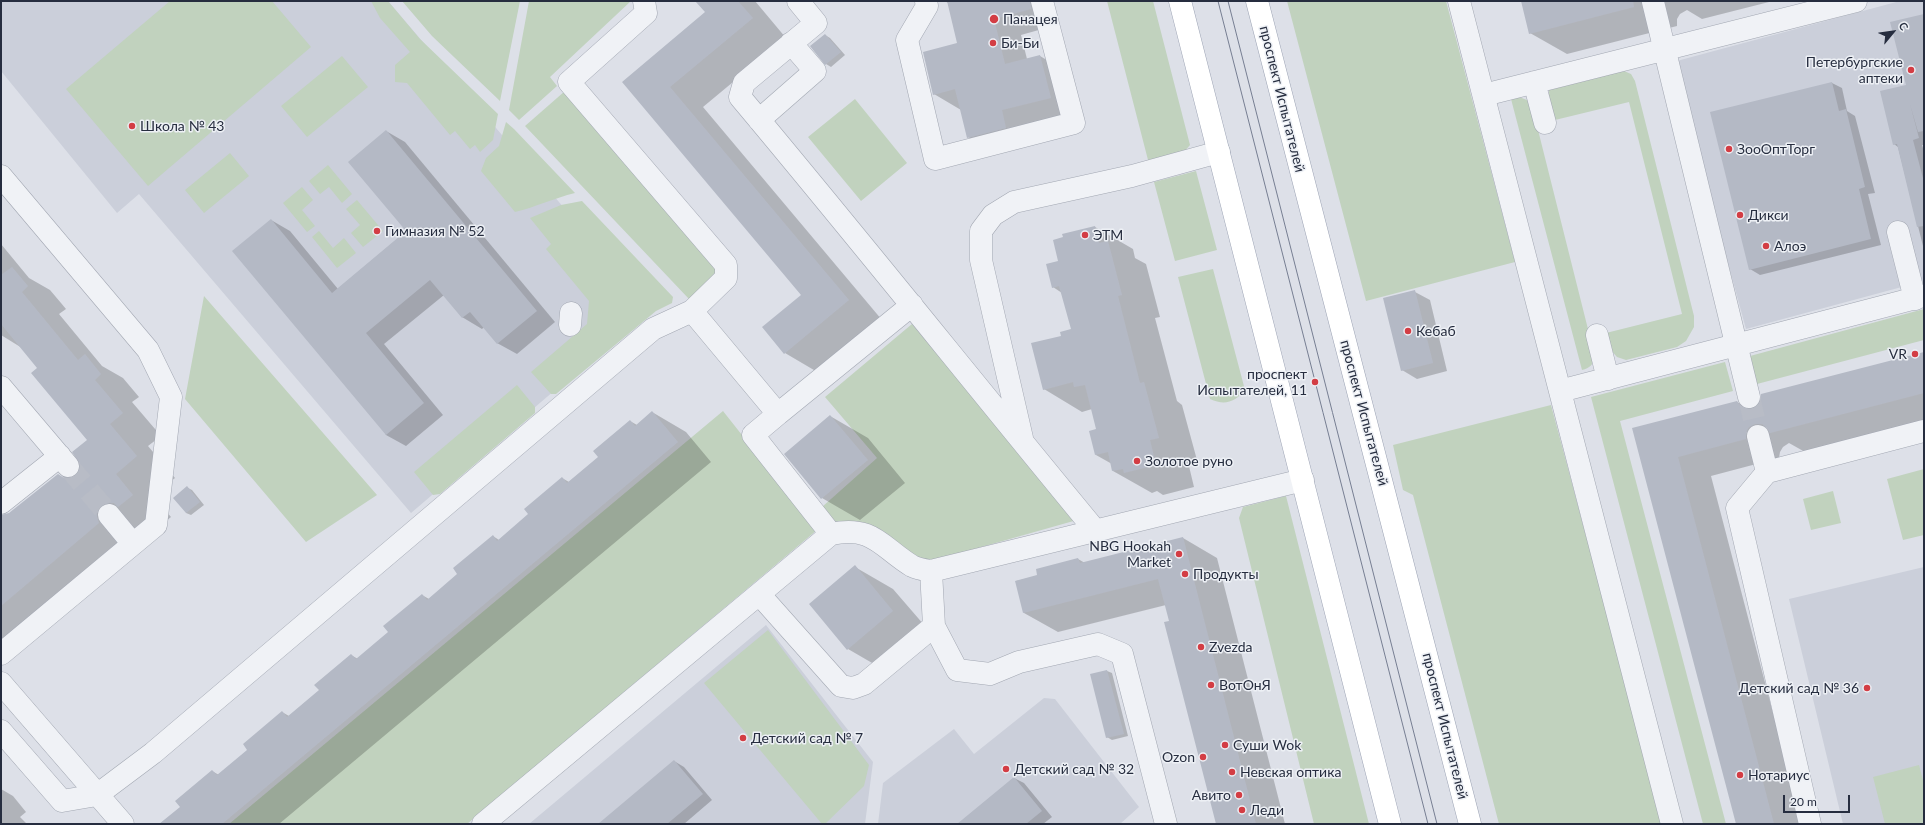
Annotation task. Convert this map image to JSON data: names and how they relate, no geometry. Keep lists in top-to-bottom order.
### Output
{
  "streets": {
    "main road": ["проспект Испытателей"]
  },
  "places": [
    "Панацея",
    "Би-Би",
    "Петербургские аптеки",
    "Школа № 43",
    "ЗооОптТорг",
    "Дикси",
    "Гимназия № 52",
    "ЭТМ",
    "Алоэ",
    "Кебаб",
    "VR",
    "проспект Испытателей, 11",
    "Золотое руно",
    "NBG Hookah Market",
    "Продукты",
    "Zvezda",
    "ВотОнЯ",
    "Детский сад № 36",
    "Детский сад № 7",
    "Суши Wok",
    "Ozon",
    "Детский сад № 32",
    "Невская оптика",
    "Нотариус",
    "Авито",
    "Леди"
  ],
  "scale_bar": "20 m",
  "north": "top right"
}
